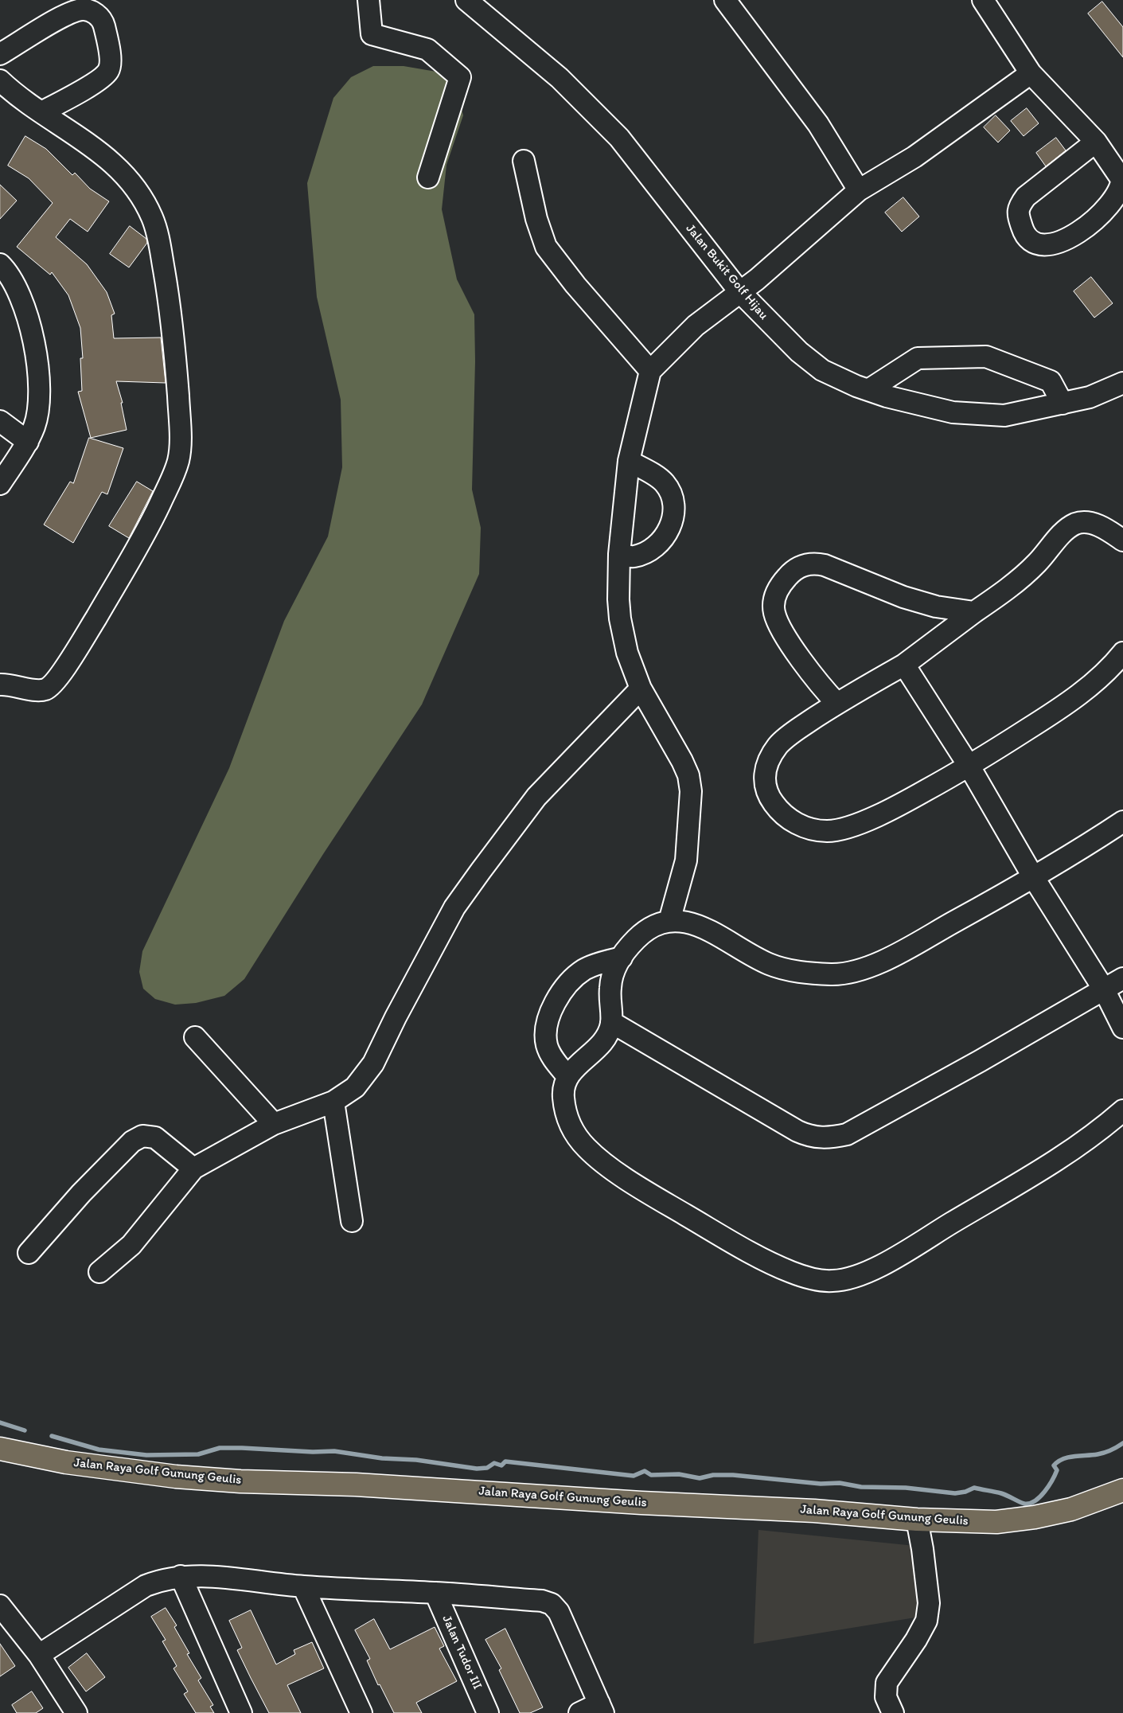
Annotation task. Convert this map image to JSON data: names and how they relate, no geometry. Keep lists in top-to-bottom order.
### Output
{
  "streets": {
    "main road": ["Jalan Raya Golf Gunung Geulis"],
    "street": ["Jalan Bukit Golf Hijau", "Jalan Tudor III"]
  }
}
